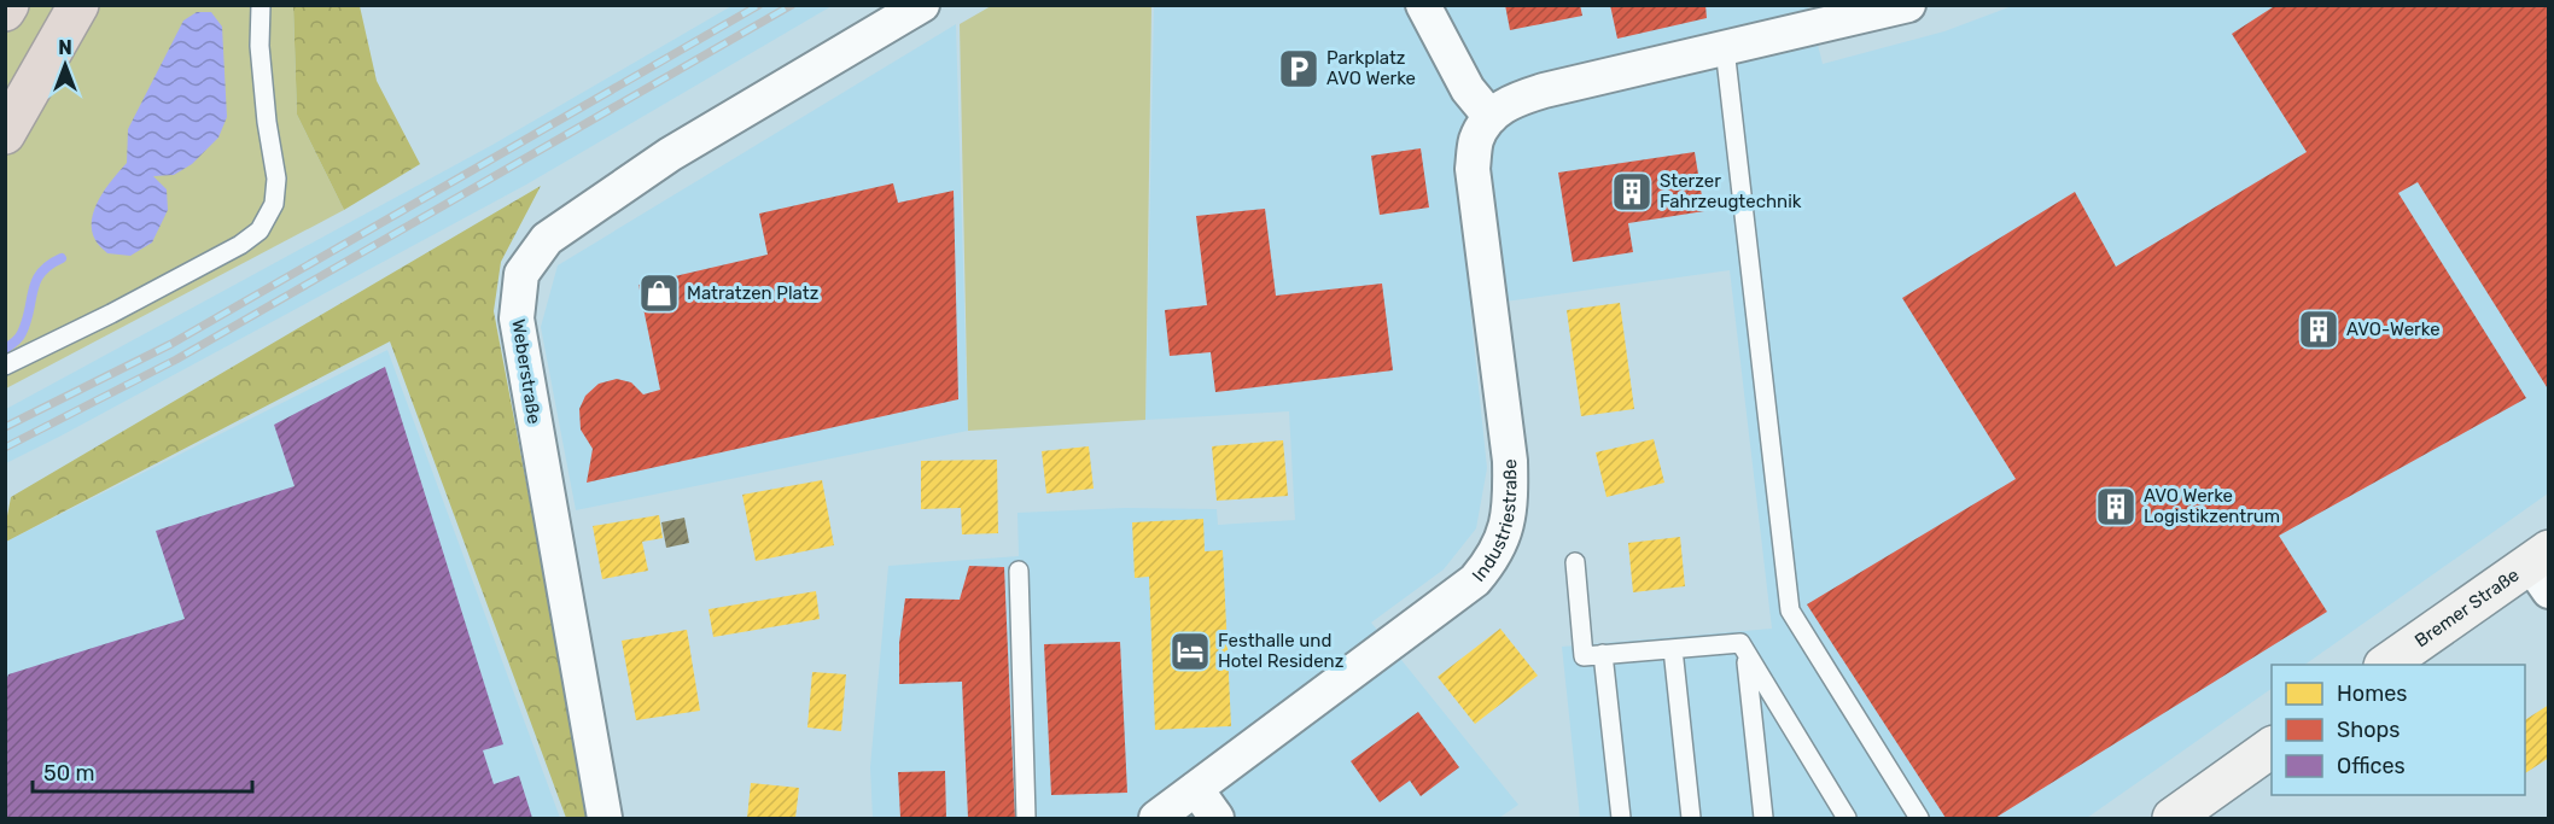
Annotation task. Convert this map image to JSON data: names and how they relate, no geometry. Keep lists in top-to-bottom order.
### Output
{
  "streets": {
    "street": ["Weberstraße", "Industriestraße", "Bremer Straße"]
  },
  "places": {
    "parking": ["Parkplatz AVO Werke"],
    "building": ["Sterzer Fahrzeugtechnik", "AVO-Werke", "AVO Werke Logistikzentrum"],
    "shop": ["Matratzen Platz"],
    "hotel": ["Festhalle und Hotel Residenz"]
  },
  "legend": ["Homes", "Shops", "Offices"],
  "scale_bar": "50 m",
  "north": "top"
}
